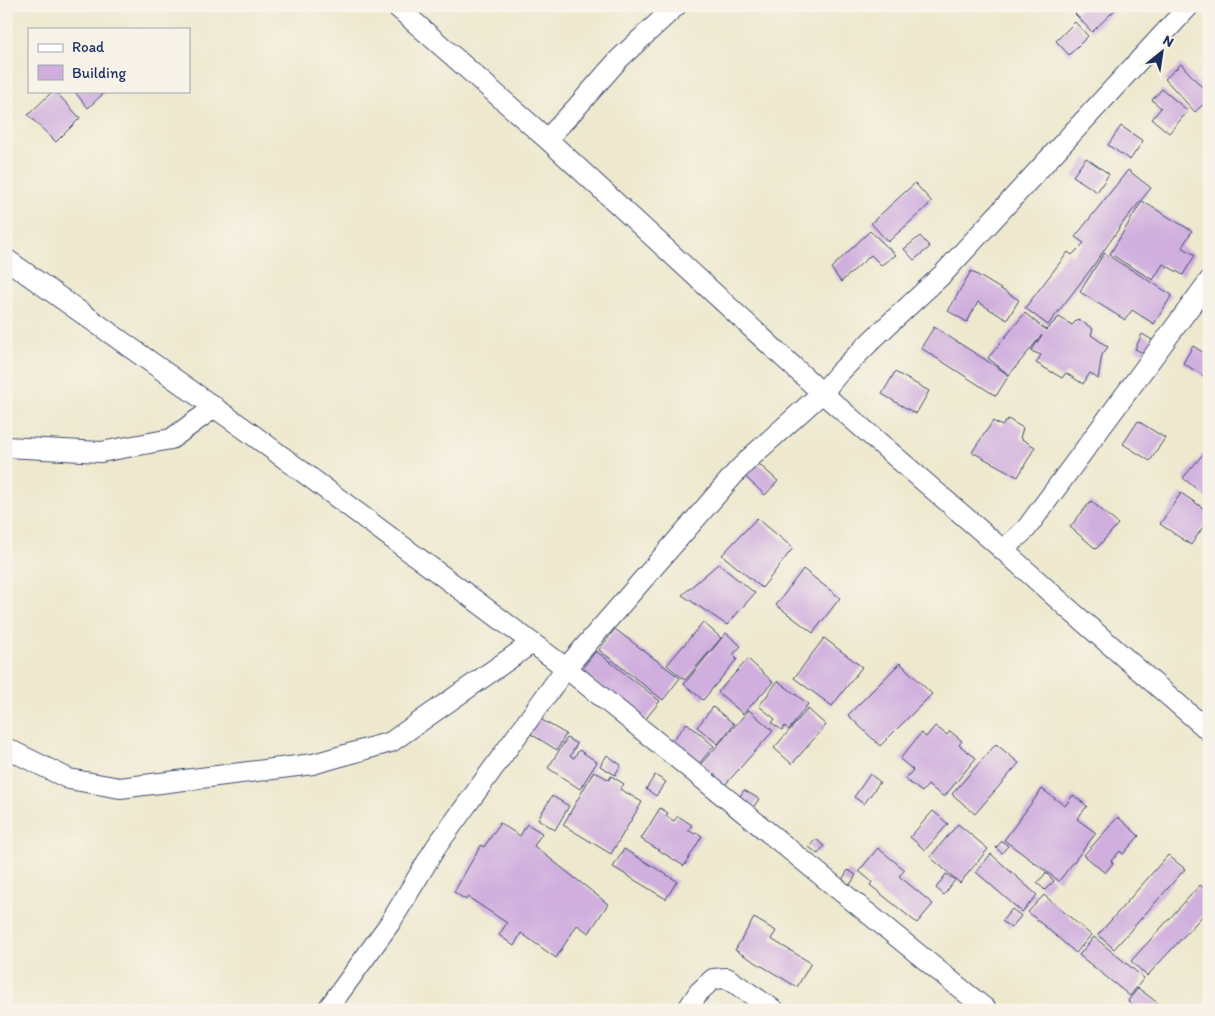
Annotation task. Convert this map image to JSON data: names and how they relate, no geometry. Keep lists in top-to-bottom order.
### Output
{
  "legend": ["Road", "Building"],
  "north": "top right"
}
